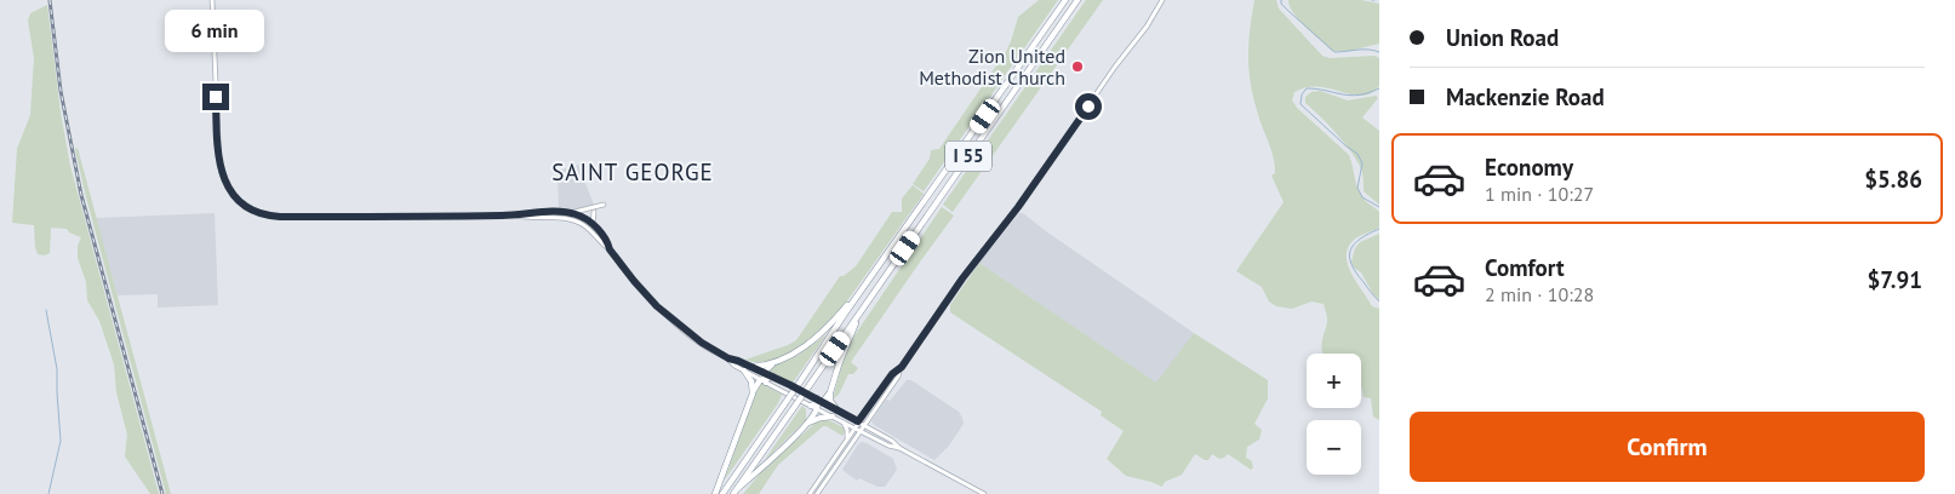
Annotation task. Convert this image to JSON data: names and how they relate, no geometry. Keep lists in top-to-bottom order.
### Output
{
  "streets": {
    "highway": ["I 55"]
  },
  "districts": ["SAINT GEORGE"],
  "places": ["Zion United Methodist Church"],
  "page": {
    "banner": ["Union Road", "Mackenzie Road"],
    "bubble": "6 min",
    "list": [
      {
        "name": "Economy",
        "note": "1 min · 10:27",
        "value": "$5.86"
      },
      {
        "name": "Comfort",
        "note": "2 min · 10:28",
        "value": "$7.91"
      }
    ],
    "map_buttons": ["+", "−"],
    "buttons": "Confirm"
  }
}
